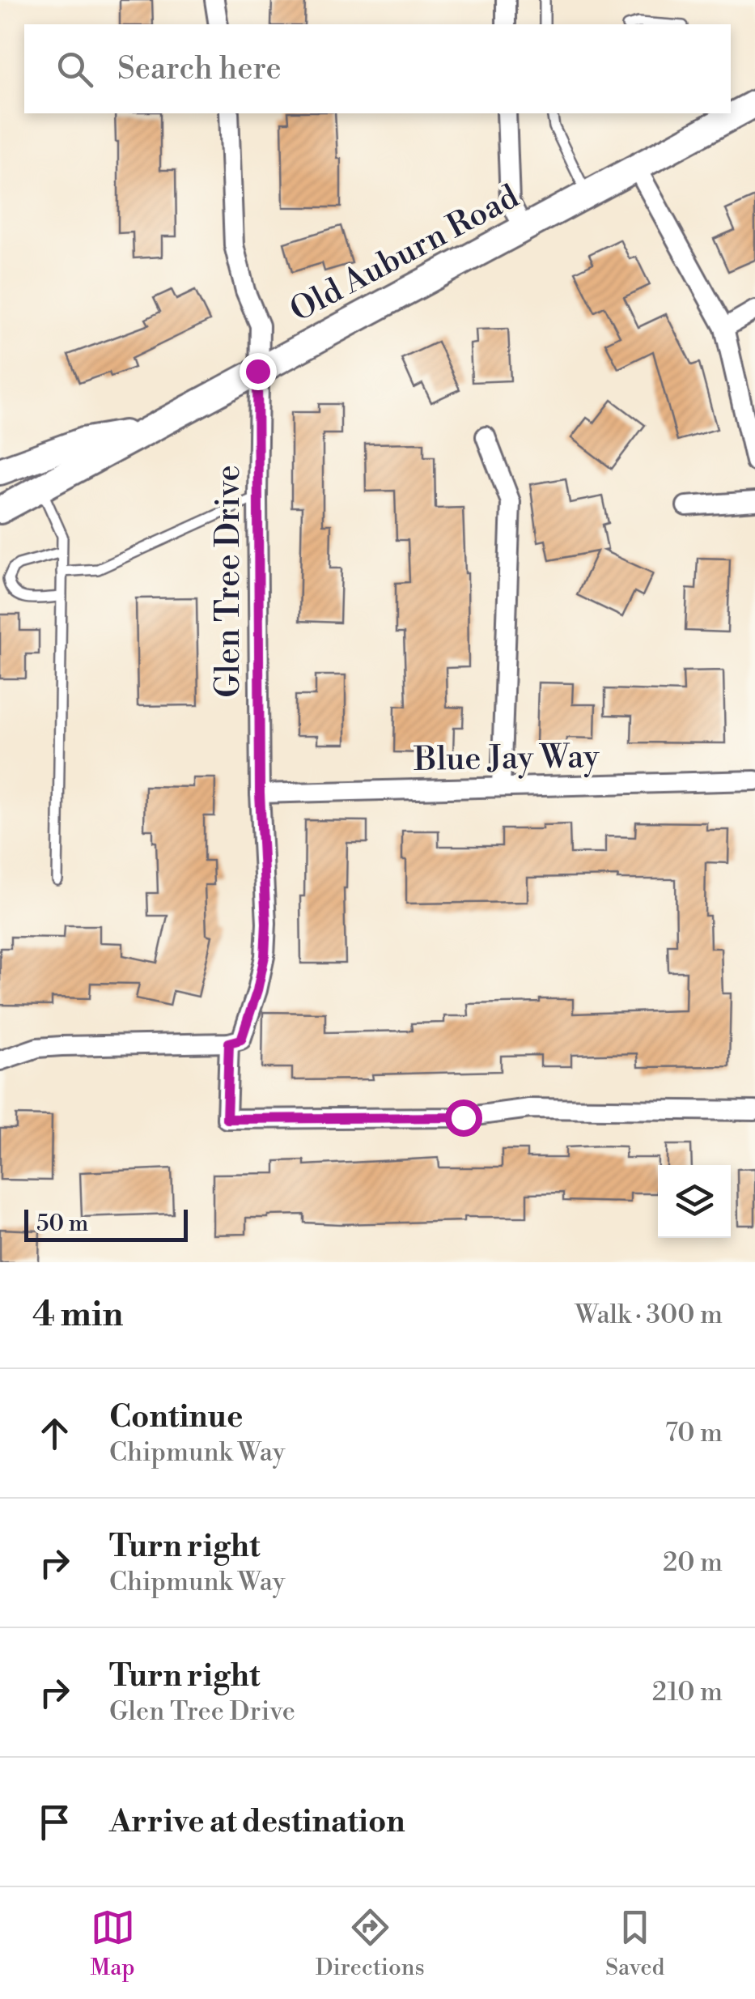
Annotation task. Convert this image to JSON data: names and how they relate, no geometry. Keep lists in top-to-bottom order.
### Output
{
  "streets": {
    "main road": ["Old Auburn Road"],
    "street": ["Glen Tree Drive", "Blue Jay Way"]
  },
  "crossings": [
    ["Old Auburn Road", "Glen Tree Drive"],
    ["Glen Tree Drive", "Blue Jay Way"]
  ],
  "scale_bar": "50 m",
  "page": {
    "search": "Search here",
    "scale": "50 m",
    "heading": ["4 min", "Walk · 300 m"],
    "list": [
      ["Continue", "Chipmunk Way", "70 m"],
      ["Turn right", "Chipmunk Way", "20 m"],
      ["Turn right", "Glen Tree Drive", "210 m"],
      "Arrive at destination"
    ],
    "nav": ["Map", "Directions", "Saved"]
  }
}
